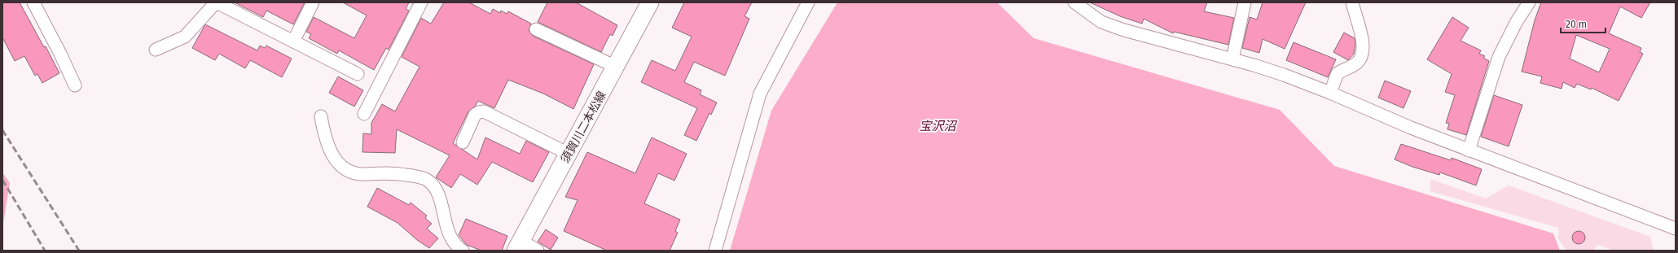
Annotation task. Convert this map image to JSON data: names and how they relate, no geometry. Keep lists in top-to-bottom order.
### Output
{
  "streets": {
    "main road": ["須賀川二本松線"]
  },
  "water": ["宝沢沼"],
  "scale_bar": "20 m"
}
